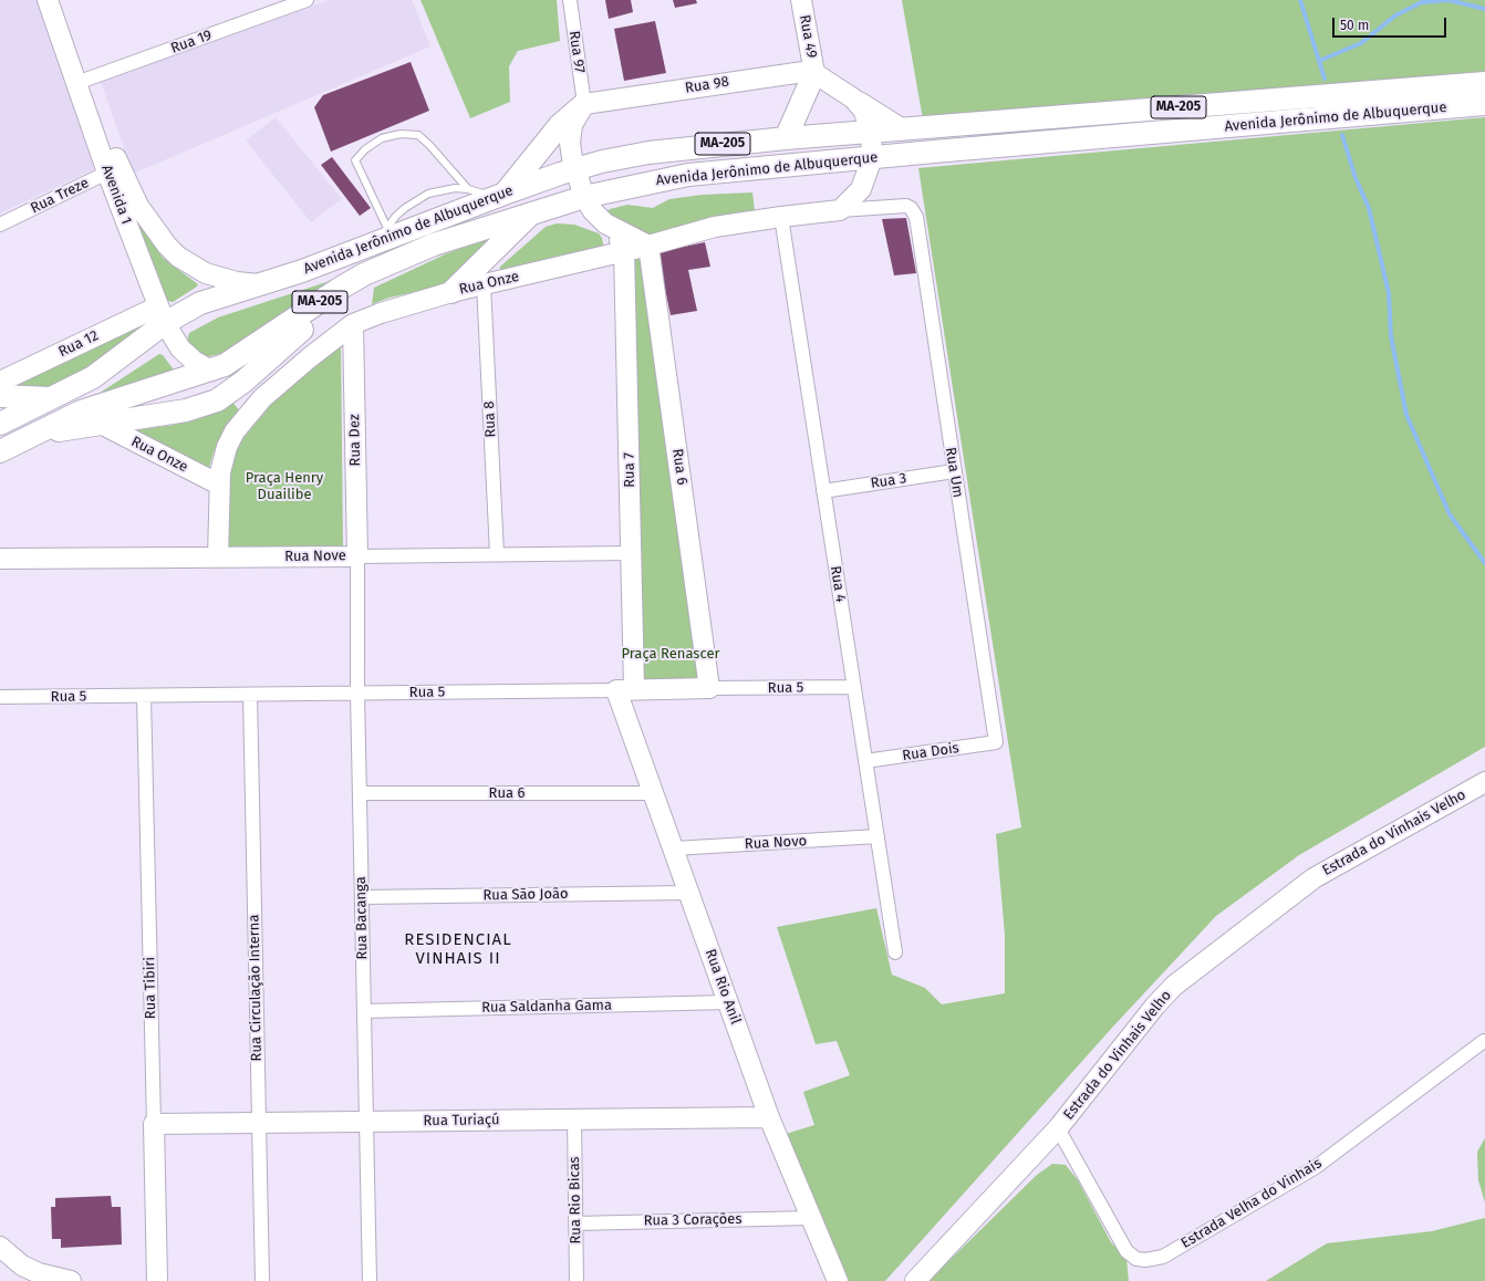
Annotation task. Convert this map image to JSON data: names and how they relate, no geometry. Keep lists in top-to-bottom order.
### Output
{
  "streets": {
    "main road": ["MA-205", "Avenida Jerônimo de Albuquerque"],
    "street": [
      "Rua 49",
      "Rua 19",
      "Rua 97",
      "Rua 98",
      "Avenida 1",
      "Rua Treze",
      "Rua Onze",
      "Rua 12",
      "Rua 8",
      "Rua Dez",
      "Rua 6",
      "Rua 7",
      "Rua Um",
      "Rua 3",
      "Rua Nove",
      "Rua 4",
      "Rua 5",
      "Rua Dois",
      "Estrada do Vinhais Velho",
      "Rua Novo",
      "Rua São João",
      "Rua Bacanga",
      "Rua Rio Anil",
      "Rua Tibiri",
      "Rua Circulação Interna",
      "Rua Saldanha Gama",
      "Rua Turiaçú",
      "Rua Rio Bicas",
      "Estrada Velha do Vinhais",
      "Rua 3 Corações"
    ]
  },
  "crossings": [
    ["Rua 49", "Rua 98"],
    ["Rua 19", "Avenida 1"],
    ["Rua 97", "Rua 98"],
    ["Avenida Jerônimo de Albuquerque", "Avenida 1"],
    ["Avenida Jerônimo de Albuquerque", "Rua 12"],
    ["Avenida 1", "Rua Treze"],
    ["Avenida 1", "Rua 12"],
    ["Rua Onze", "Rua 8"],
    ["Rua Onze", "Rua Dez"],
    ["Rua Onze", "Rua 6"],
    ["Rua Onze", "Rua 7"],
    ["Rua Onze", "Rua Um"],
    ["Rua Onze", "Rua Nove"],
    ["Rua Onze", "Rua 4"],
    ["Rua 8", "Rua Nove"],
    ["Rua Dez", "Rua Nove"],
    ["Rua Dez", "Rua Bacanga"],
    ["Rua 6", "Rua 5"],
    ["Rua 6", "Rua Bacanga"],
    ["Rua 6", "Rua Rio Anil"],
    ["Rua 7", "Rua Nove"],
    ["Rua 7", "Rua 5"],
    ["Rua 7", "Rua Rio Anil"],
    ["Rua Um", "Rua 3"],
    ["Rua Um", "Rua Dois"],
    ["Rua 3", "Rua 4"],
    ["Rua Nove", "Rua Bacanga"],
    ["Rua 4", "Rua 5"],
    ["Rua 4", "Rua Dois"],
    ["Rua 4", "Rua Novo"],
    ["Rua 5", "Rua Bacanga"],
    ["Rua 5", "Rua Rio Anil"],
    ["Rua 5", "Rua Tibiri"],
    ["Rua 5", "Rua Circulação Interna"],
    ["Estrada do Vinhais Velho", "Estrada Velha do Vinhais"],
    ["Rua Novo", "Rua Rio Anil"],
    ["Rua São João", "Rua Bacanga"],
    ["Rua São João", "Rua Rio Anil"],
    ["Rua Bacanga", "Rua Saldanha Gama"],
    ["Rua Bacanga", "Rua Turiaçú"],
    ["Rua Rio Anil", "Rua Saldanha Gama"],
    ["Rua Rio Anil", "Rua Turiaçú"],
    ["Rua Rio Anil", "Rua 3 Corações"],
    ["Rua Tibiri", "Rua Turiaçú"],
    ["Rua Circulação Interna", "Rua Turiaçú"],
    ["Rua Turiaçú", "Rua Rio Bicas"],
    ["Rua Rio Bicas", "Rua 3 Corações"]
  ],
  "districts": ["RESIDENCIAL VINHAIS II"],
  "parks": ["Praça Henry Duailibe", "Praça Renascer"],
  "scale_bar": "50 m"
}
